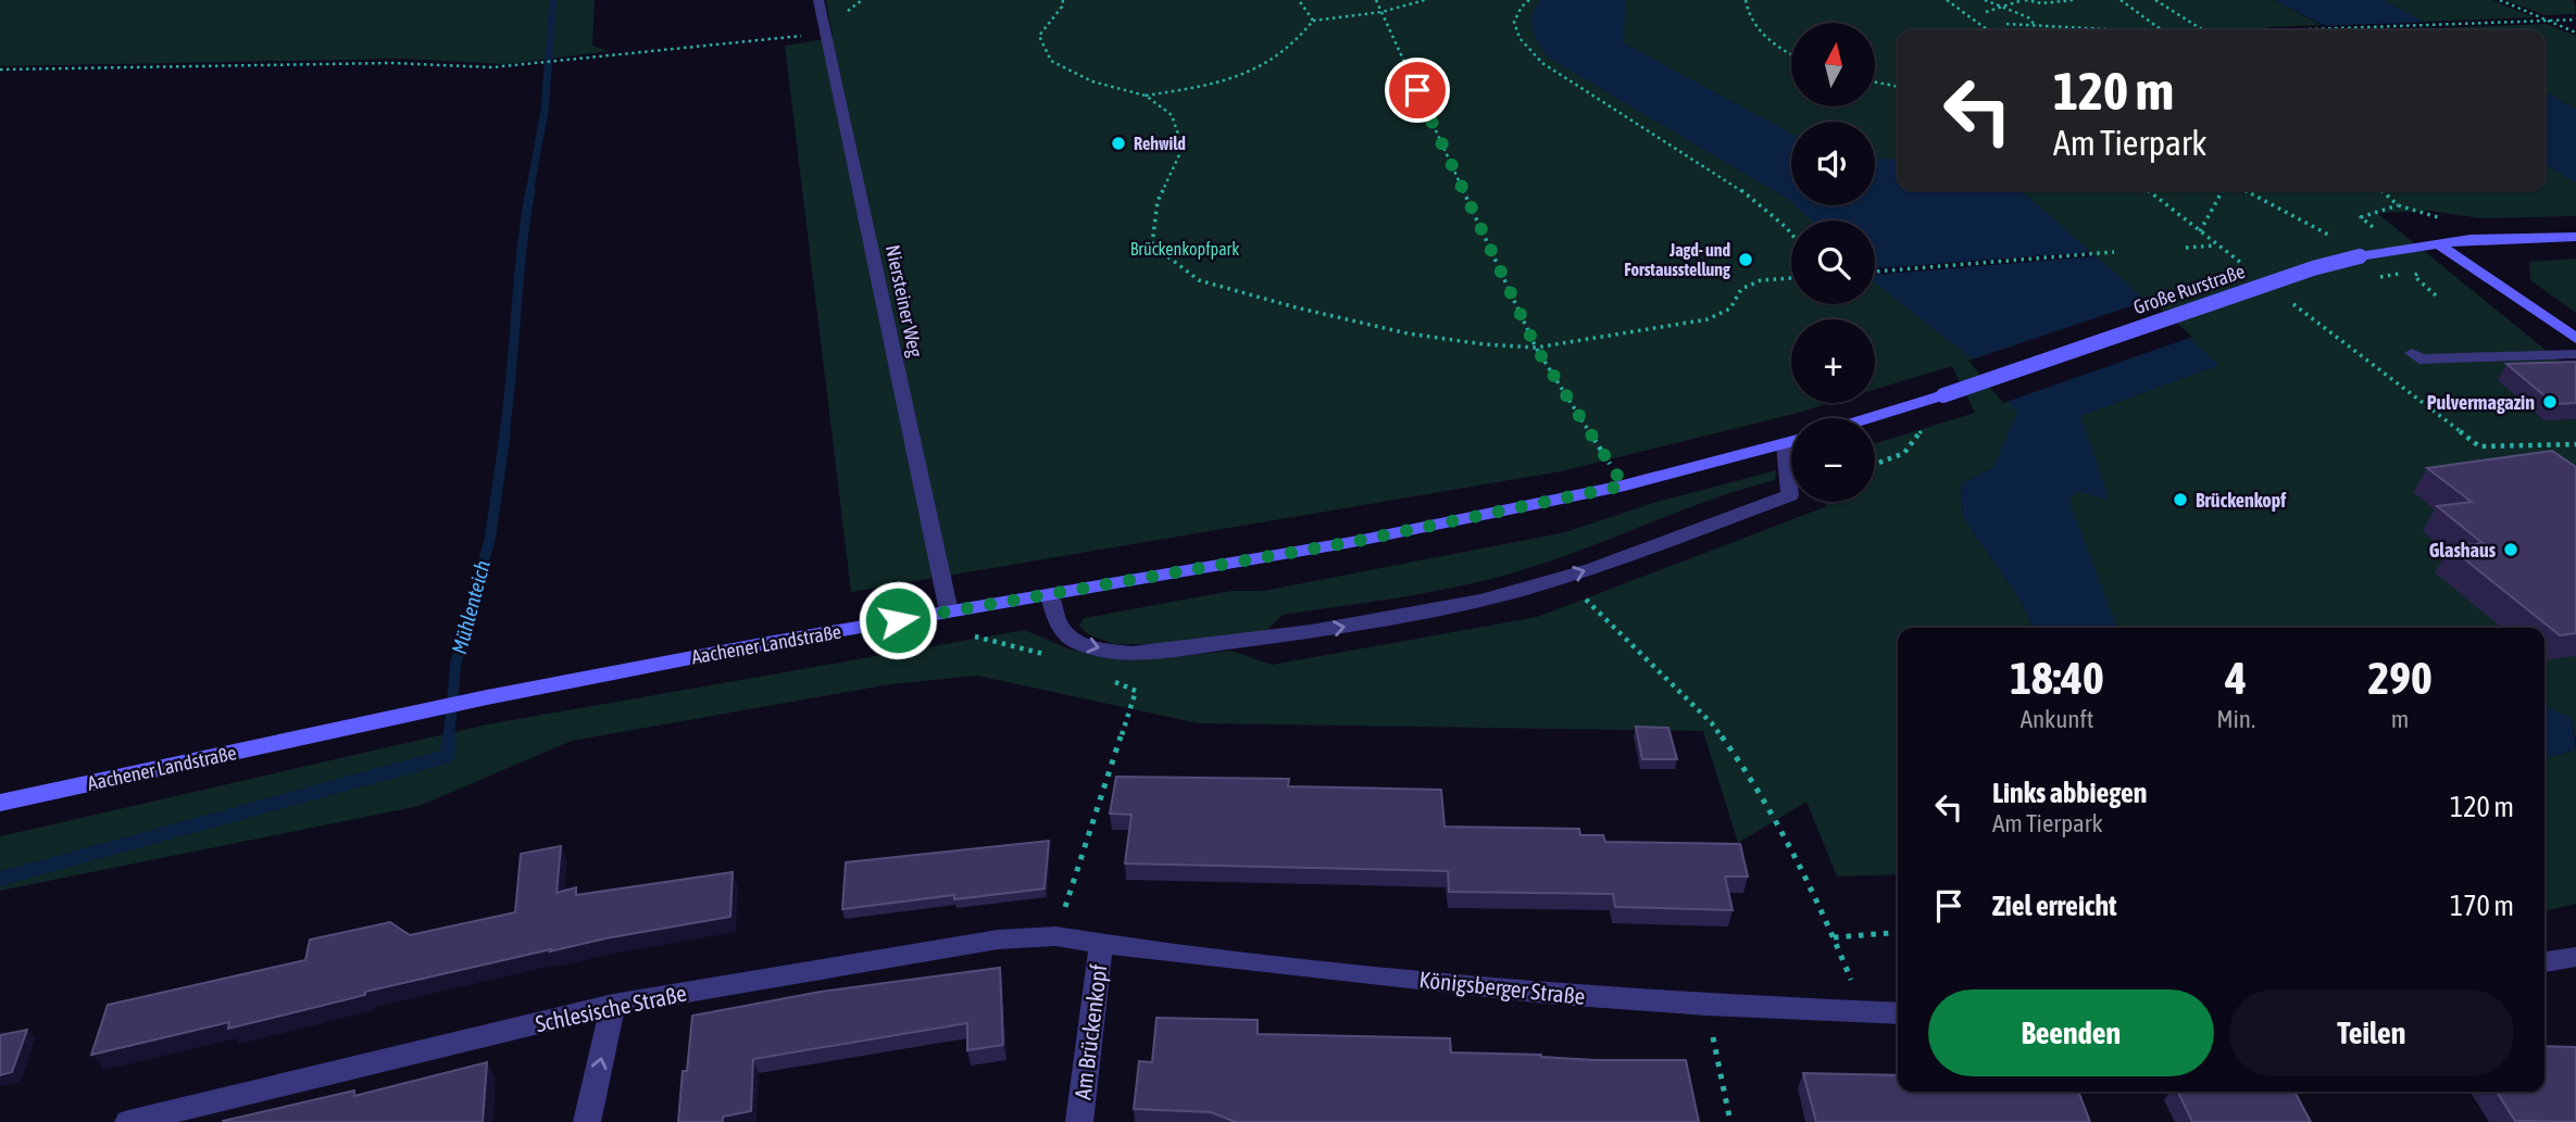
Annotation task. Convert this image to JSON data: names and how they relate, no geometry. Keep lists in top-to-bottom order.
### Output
{
  "streets": {
    "main road": ["Große Rurstraße", "Aachener Landstraße"],
    "street": [
      "Niersteiner Weg",
      "Königsberger Straße",
      "Schlesische Straße",
      "Am Brückenkopf"
    ]
  },
  "crossings": [
    ["Niersteiner Weg", "Aachener Landstraße"],
    ["Königsberger Straße", "Schlesische Straße"],
    ["Königsberger Straße", "Am Brückenkopf"],
    ["Schlesische Straße", "Am Brückenkopf"]
  ],
  "water": ["Mühlenteich"],
  "parks": ["Brückenkopfpark"],
  "places": [
    "Rehwild",
    "Jagd- und Forstausstellung",
    "Pulvermagazin",
    "Brückenkopf",
    "Glashaus"
  ],
  "north": "top",
  "page": {
    "map_buttons": ["+", "−"],
    "turn": ["120 m", "Am Tierpark"],
    "eta": [
      "18:40",
      "Ankunft",
      "4",
      "Min.",
      "290",
      "m"
    ],
    "list": [
      {
        "name": "Links abbiegen",
        "note": "Am Tierpark",
        "value": "120 m"
      },
      {
        "name": "Ziel erreicht",
        "value": "170 m"
      }
    ],
    "buttons": ["Beenden", "Teilen"]
  }
}
